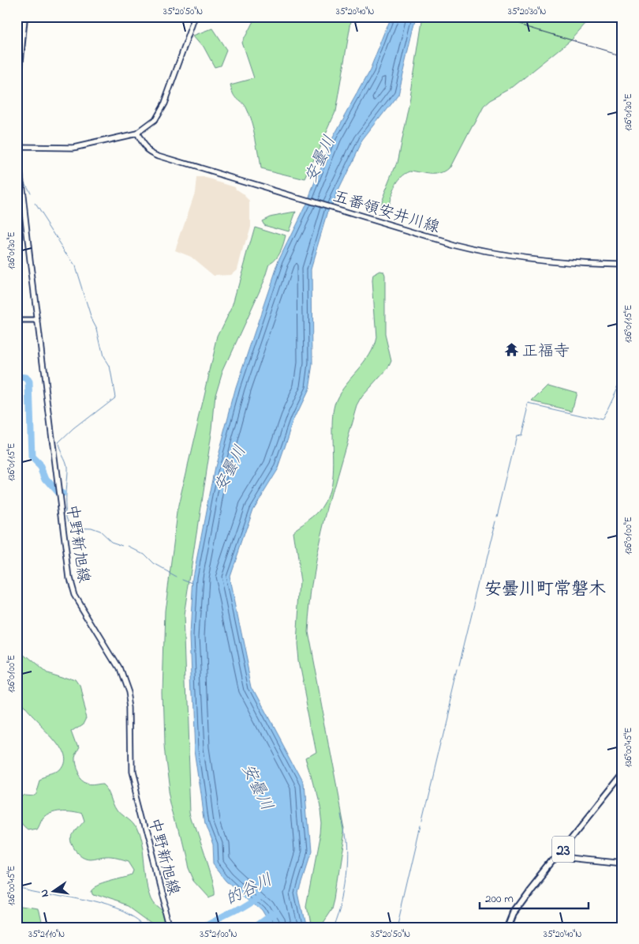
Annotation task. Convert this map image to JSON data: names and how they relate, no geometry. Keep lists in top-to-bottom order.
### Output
{
  "streets": {
    "main road": ["五番領安井川線", "中野新旭線", "23"]
  },
  "districts": ["安曇川町常磐木"],
  "water": ["安曇川", "的谷川"],
  "places": {
    "temple": ["正福寺"]
  },
  "scale_bar": "200 m",
  "north": "left",
  "coordinates": [
    "35°20'50\"N",
    "35°20'40\"N",
    "35°20'30\"N",
    "136°01'30\"E",
    "136°01'15\"E",
    "136°01'00\"E",
    "136°00'45\"E",
    "35°21'10\"N",
    "35°21'00\"N"
  ]
}
